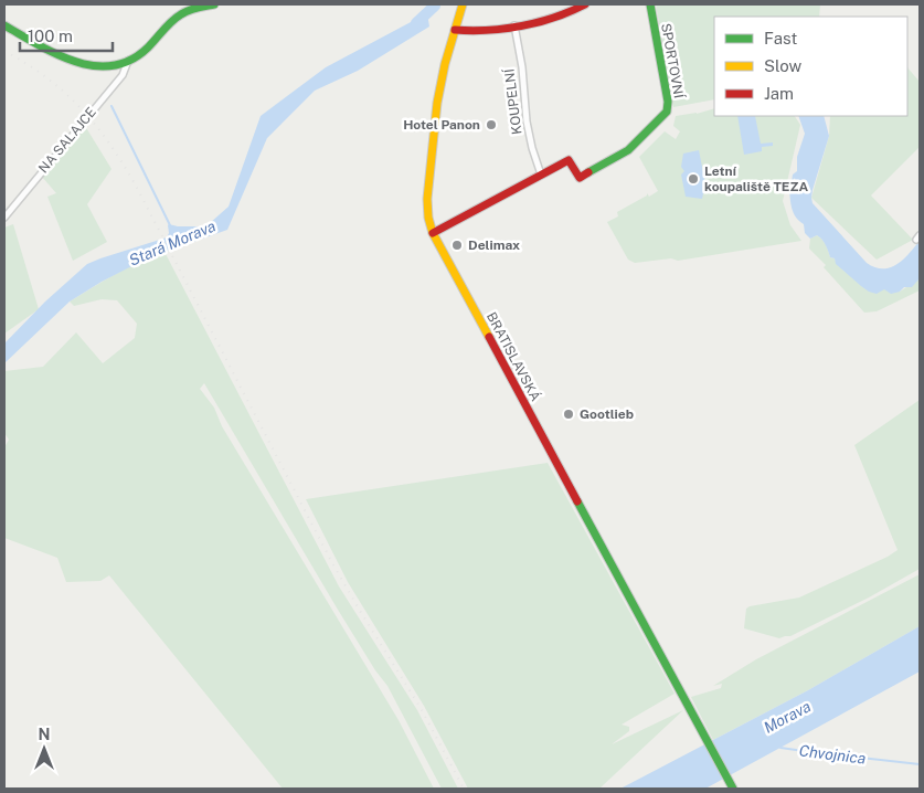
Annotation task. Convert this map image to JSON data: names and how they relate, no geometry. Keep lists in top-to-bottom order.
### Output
{
  "streets": {
    "main road": ["SPORTOVNÍ", "BRATISLAVSKÁ"],
    "street": ["KOUPELNÍ", "NA SALAJCE"]
  },
  "crossings": [
    ["SPORTOVNÍ", "KOUPELNÍ"]
  ],
  "water": ["Stará Morava", "Morava", "Chvojnica"],
  "places": [
    "Hotel Panon",
    "Letní koupaliště TEZA",
    "Delimax",
    "Gootlieb"
  ],
  "legend": ["Fast", "Slow", "Jam"],
  "scale_bar": "100 m",
  "north": "top"
}
